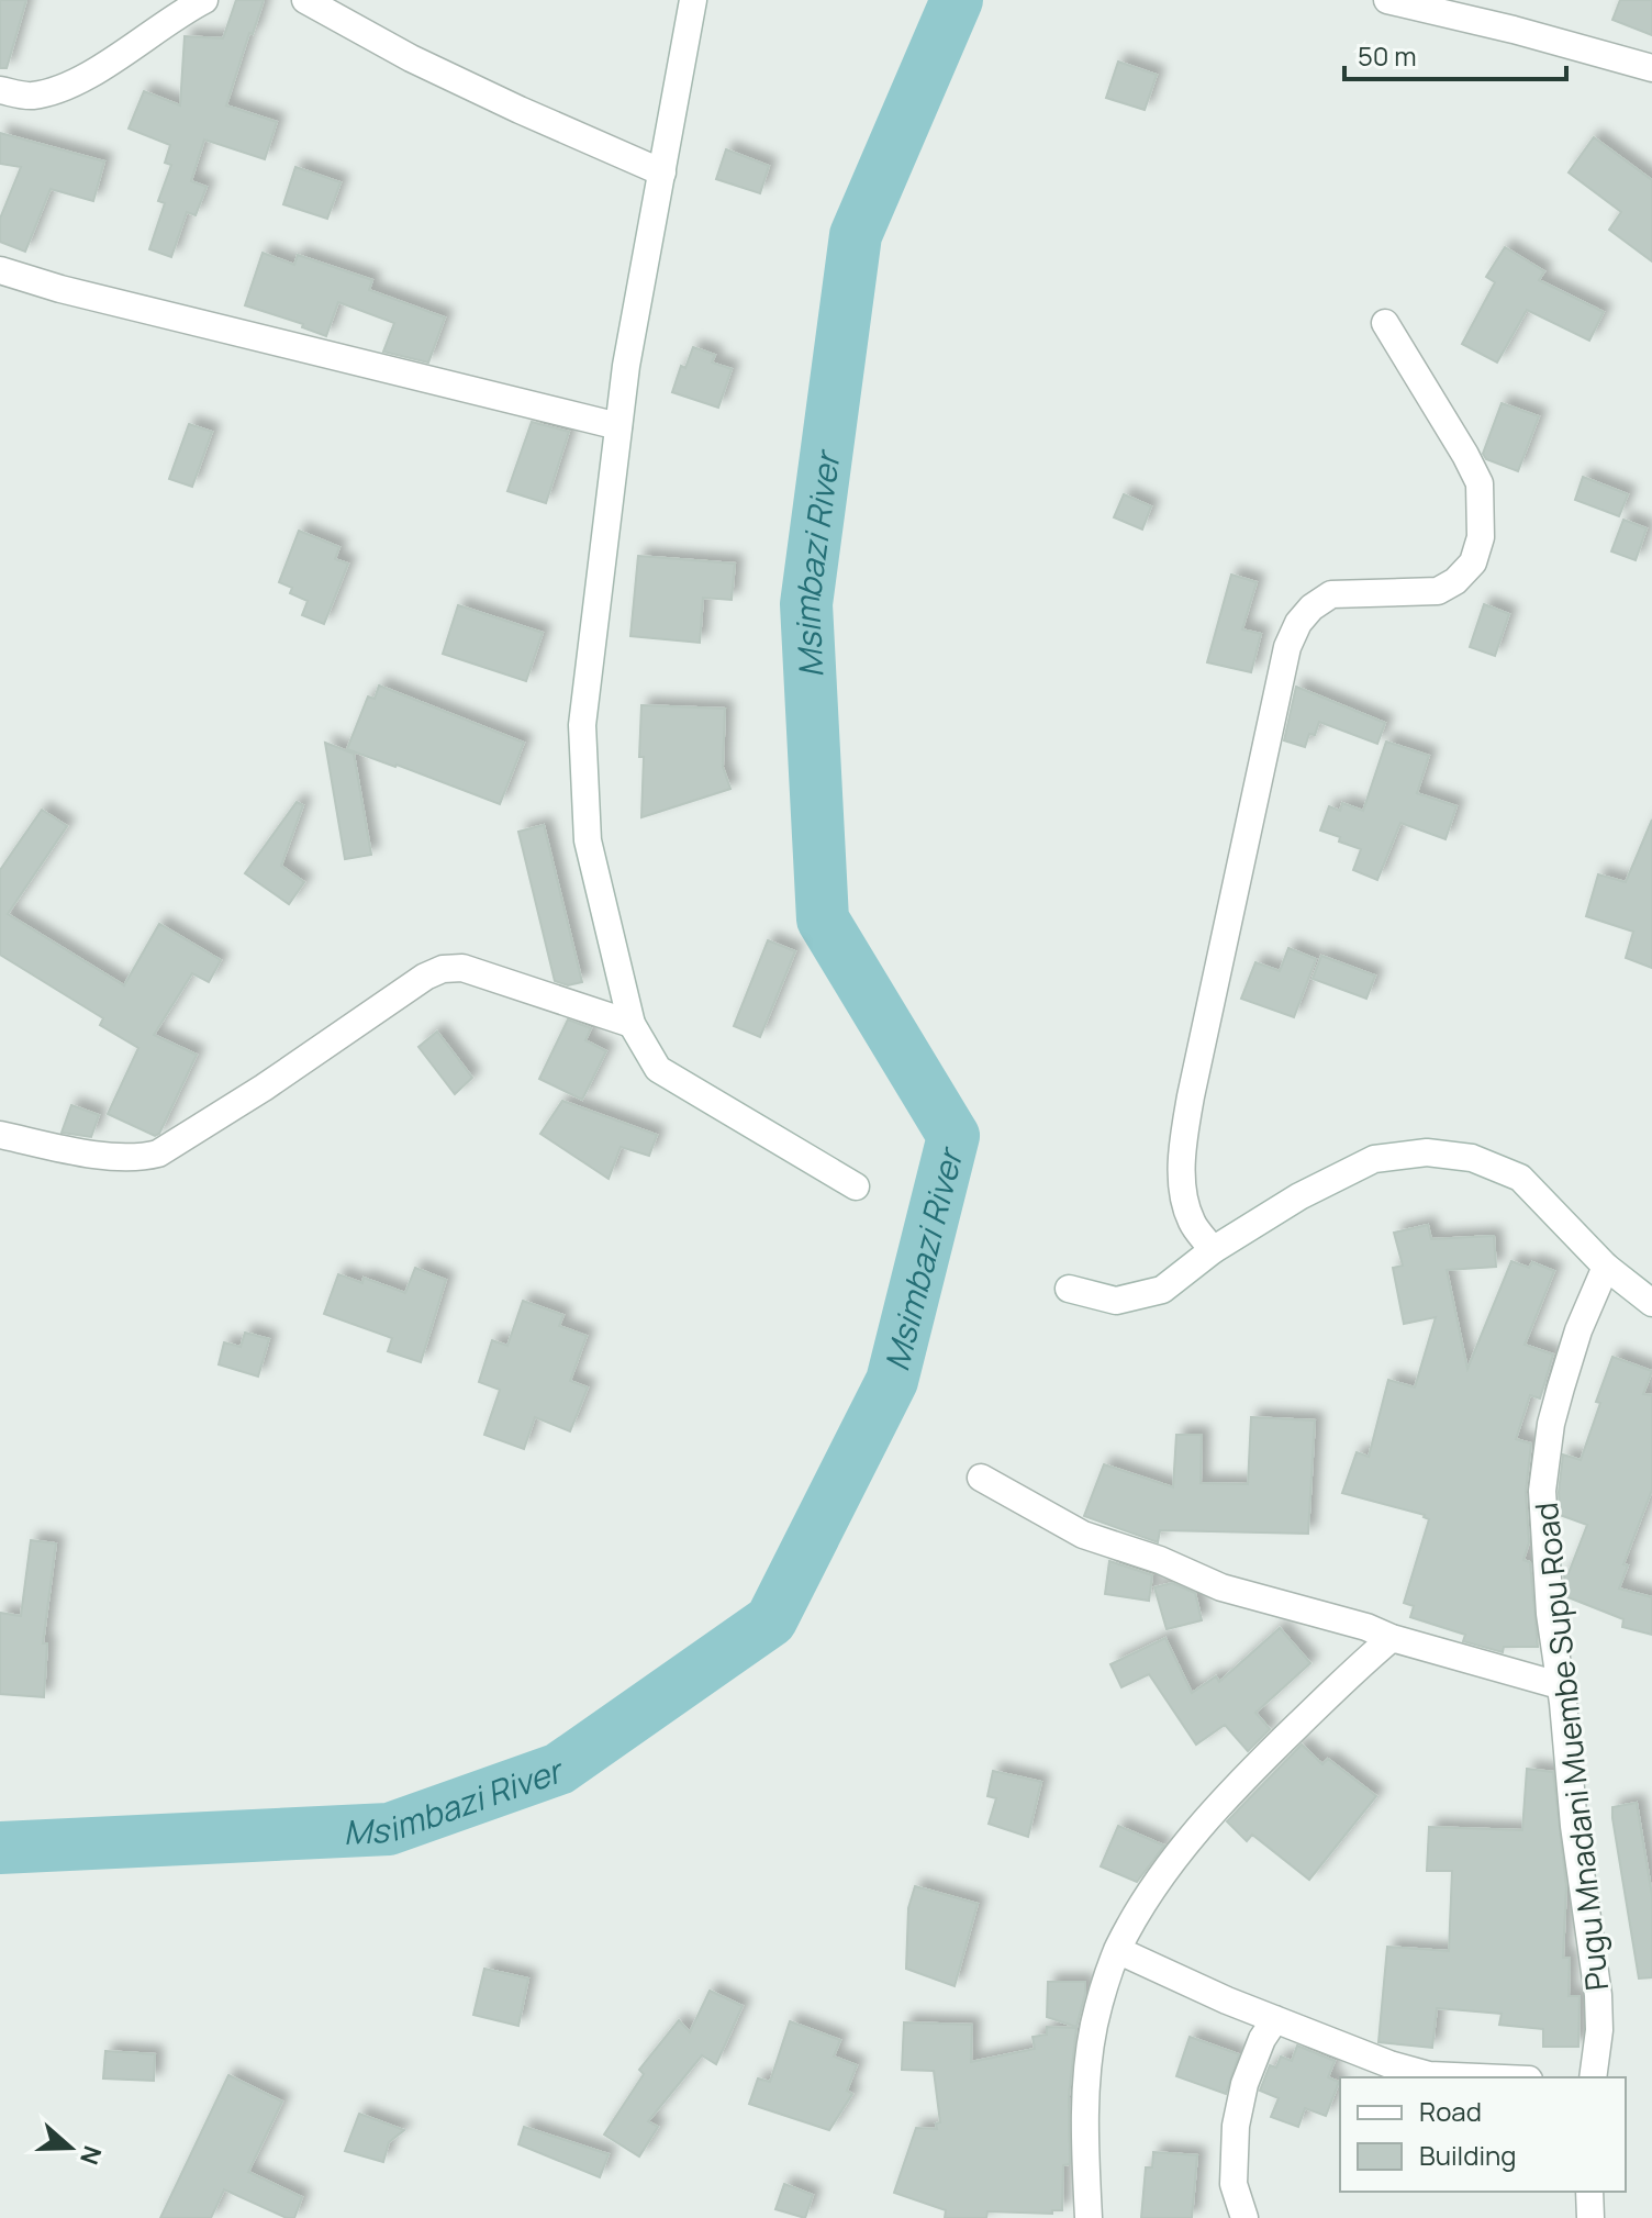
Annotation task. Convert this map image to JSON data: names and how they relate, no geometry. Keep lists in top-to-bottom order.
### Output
{
  "streets": {
    "street": ["Pugu Mnadani Muembe Supu Road"]
  },
  "water": ["Msimbazi River"],
  "legend": ["Road", "Building"],
  "scale_bar": "50 m",
  "north": "right"
}
